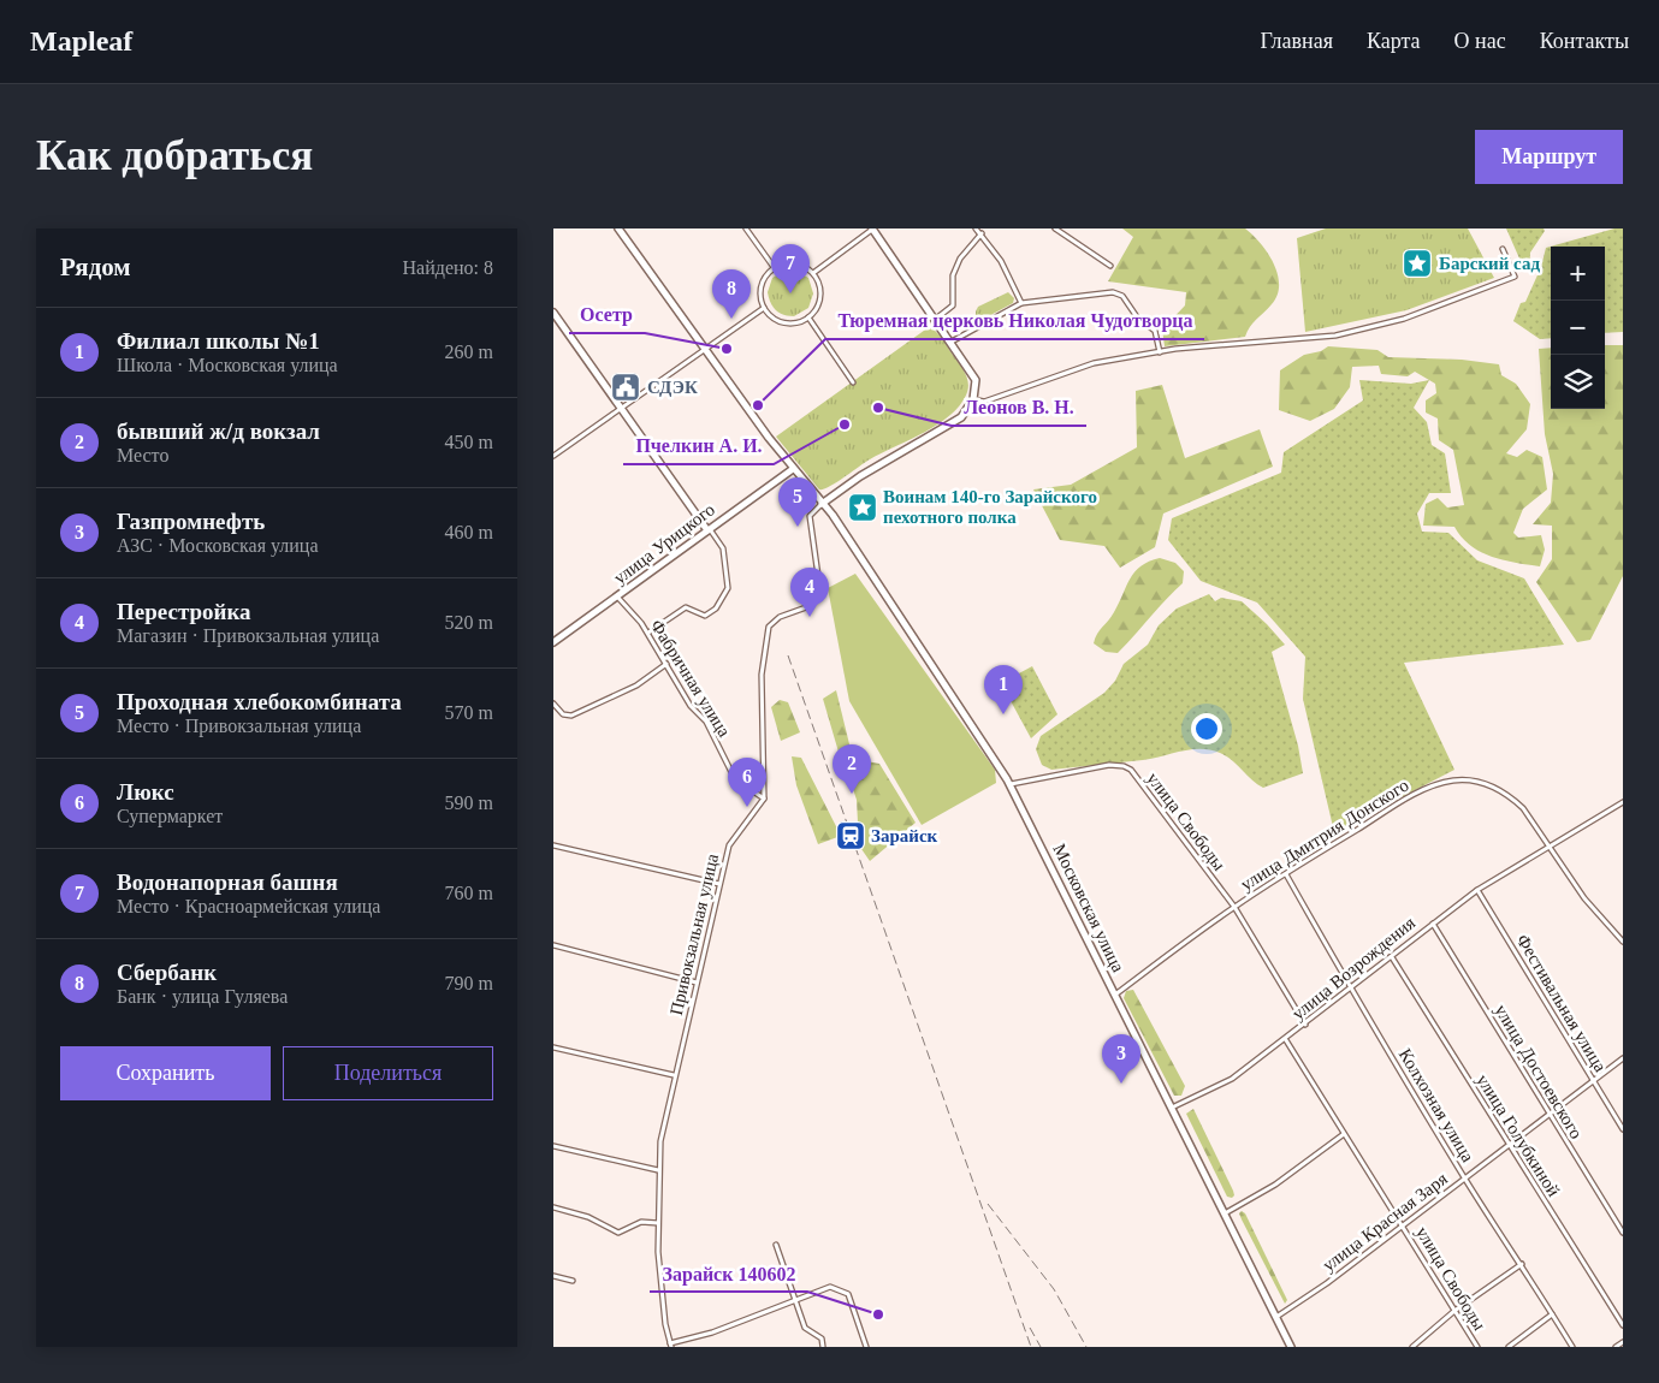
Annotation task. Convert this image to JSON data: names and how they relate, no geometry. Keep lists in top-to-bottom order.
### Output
{
  "streets": {
    "main road": ["улица Урицкого", "Московская улица"],
    "street": [
      "Фабричная улица",
      "улица Свободы",
      "улица Дмитрия Донского",
      "Привокзальная улица",
      "улица Возрождения",
      "Фестивальная улица",
      "улица Достоевского",
      "Колхозная улица",
      "улица Голубкиной",
      "улица Красная Заря"
    ]
  },
  "crossings": [
    ["улица Урицкого", "Фабричная улица"],
    ["улица Урицкого", "Московская улица"],
    ["Фабричная улица", "Привокзальная улица"],
    ["улица Свободы", "улица Дмитрия Донского"],
    ["улица Свободы", "Московская улица"],
    ["улица Свободы", "улица Возрождения"],
    ["улица Свободы", "улица Красная Заря"],
    ["улица Дмитрия Донского", "Московская улица"],
    ["улица Дмитрия Донского", "улица Возрождения"],
    ["улица Дмитрия Донского", "Колхозная улица"],
    ["Московская улица", "улица Возрождения"],
    ["Московская улица", "улица Красная Заря"],
    ["улица Возрождения", "Фестивальная улица"],
    ["улица Возрождения", "улица Достоевского"],
    ["улица Возрождения", "Колхозная улица"],
    ["улица Возрождения", "улица Голубкиной"],
    ["Фестивальная улица", "улица Красная Заря"],
    ["улица Достоевского", "улица Красная Заря"],
    ["Колхозная улица", "улица Красная Заря"],
    ["улица Голубкиной", "улица Красная Заря"]
  ],
  "places": {
    "place": ["Барский сад", "Воинам 140-го Зарайского пехотного полка"],
    "other": [
      "Осетр",
      "Тюремная церковь Николая Чудотворца",
      "Леонов В. Н.",
      "Пчелкин А. И.",
      "Зарайск 140602"
    ],
    "public building": ["СДЭК"],
    "station": ["Зарайск"]
  },
  "page": {
    "header": "Mapleaf",
    "nav": [
      "Главная",
      "Карта",
      "О нас",
      "Контакты"
    ],
    "buttons": [
      "Маршрут",
      ["Сохранить", "Поделиться"]
    ],
    "title": "Как добраться",
    "heading": ["Рядом", "Найдено: 8"],
    "pins": [
      "7",
      "8",
      "5",
      "4",
      "1",
      "2",
      "6",
      "3"
    ],
    "map_buttons": ["+", "−"],
    "list": [
      {
        "mark": "1",
        "name": "Филиал школы №1",
        "note": "Школа · Московская улица",
        "value": "260 m"
      },
      {
        "mark": "2",
        "name": "бывший ж/д вокзал",
        "note": "Место",
        "value": "450 m"
      },
      {
        "mark": "3",
        "name": "Газпромнефть",
        "note": "АЗС · Московская улица",
        "value": "460 m"
      },
      {
        "mark": "4",
        "name": "Перестройка",
        "note": "Магазин · Привокзальная улица",
        "value": "520 m"
      },
      {
        "mark": "5",
        "name": "Проходная хлебокомбината",
        "note": "Место · Привокзальная улица",
        "value": "570 m"
      },
      {
        "mark": "6",
        "name": "Люкс",
        "note": "Супермаркет",
        "value": "590 m"
      },
      {
        "mark": "7",
        "name": "Водонапорная башня",
        "note": "Место · Красноармейская улица",
        "value": "760 m"
      },
      {
        "mark": "8",
        "name": "Сбербанк",
        "note": "Банк · улица Гуляева",
        "value": "790 m"
      }
    ]
  }
}
